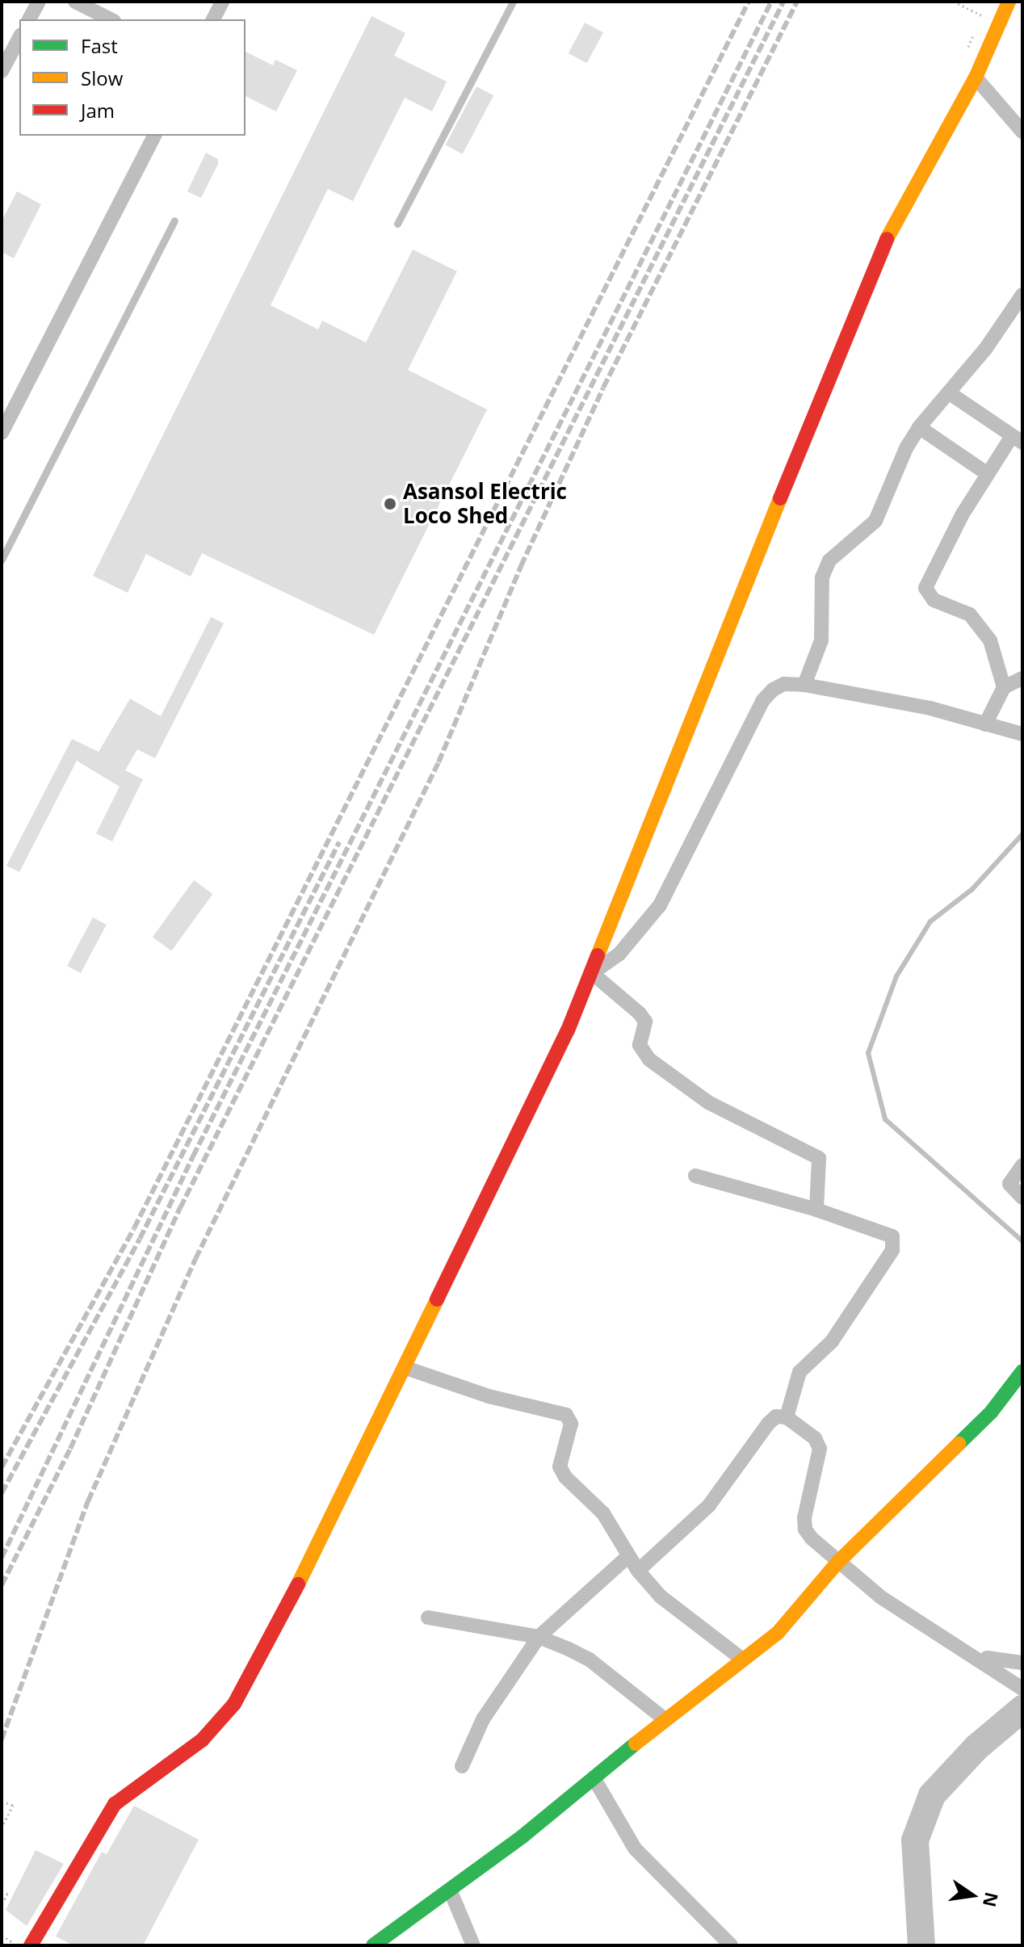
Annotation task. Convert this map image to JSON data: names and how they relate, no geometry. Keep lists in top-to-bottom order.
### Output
{
  "places": ["Asansol Electric Loco Shed"],
  "legend": ["Fast", "Slow", "Jam"],
  "north": "right"
}
